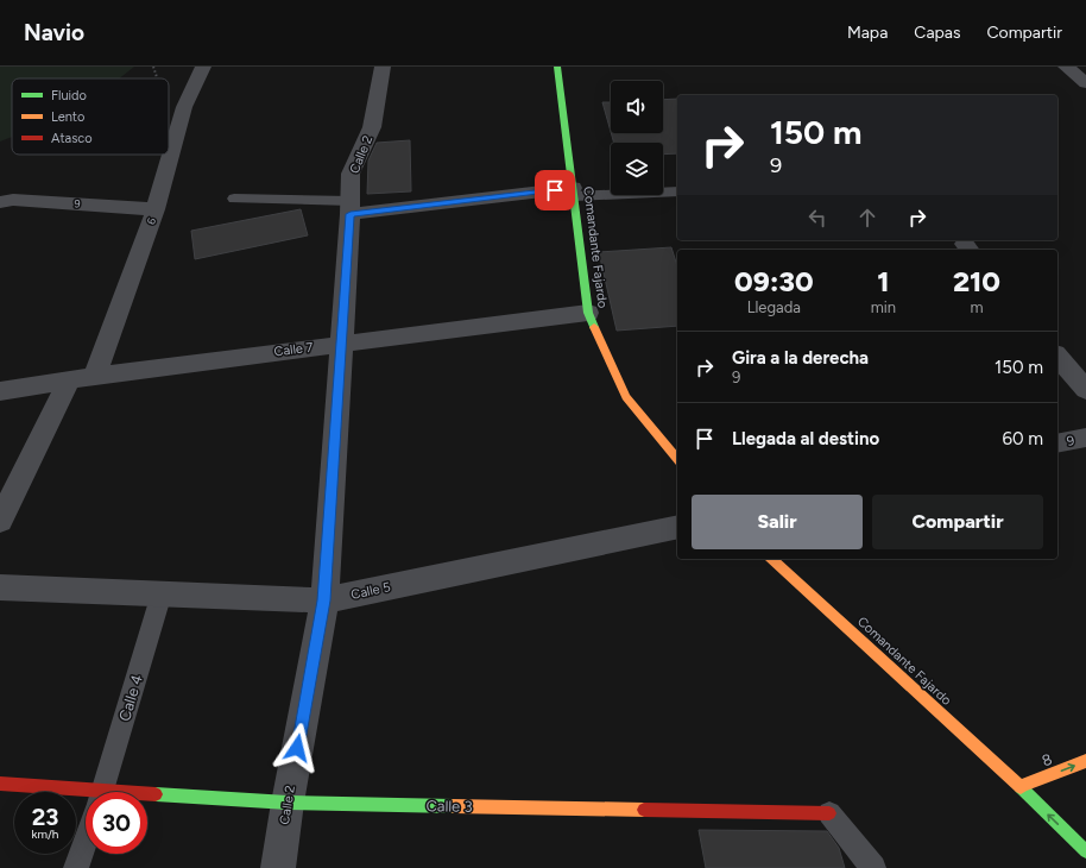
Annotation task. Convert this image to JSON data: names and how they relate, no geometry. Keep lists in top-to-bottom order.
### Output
{
  "streets": {
    "street": [
      "Calle 2",
      "9",
      "6",
      "Comandante Fajardo",
      "Calle 7",
      "Calle 5",
      "8",
      "Calle 3"
    ],
    "lane": ["Calle 4"]
  },
  "crossings": [
    ["Calle 2", "Calle 7"],
    ["Calle 2", "Calle 5"],
    ["Calle 2", "Calle 3"],
    ["9", "6"],
    ["6", "Calle 7"],
    ["Comandante Fajardo", "Calle 7"],
    ["Comandante Fajardo", "8"],
    ["Calle 5", "Calle 4"]
  ],
  "one_way": ["8"],
  "legend": ["Fluido", "Lento", "Atasco"],
  "page": {
    "header": "Navio",
    "nav": ["Mapa", "Capas", "Compartir"],
    "turn": ["150 m", "9"],
    "eta": [
      "09:30",
      "Llegada",
      "1",
      "min",
      "210",
      "m"
    ],
    "list": [
      {
        "name": "Gira a la derecha",
        "note": "9",
        "value": "150 m"
      },
      {
        "name": "Llegada al destino",
        "value": "60 m"
      }
    ],
    "buttons": ["Salir", "Compartir"],
    "speed": "23 km/h",
    "limit": "30"
  }
}
